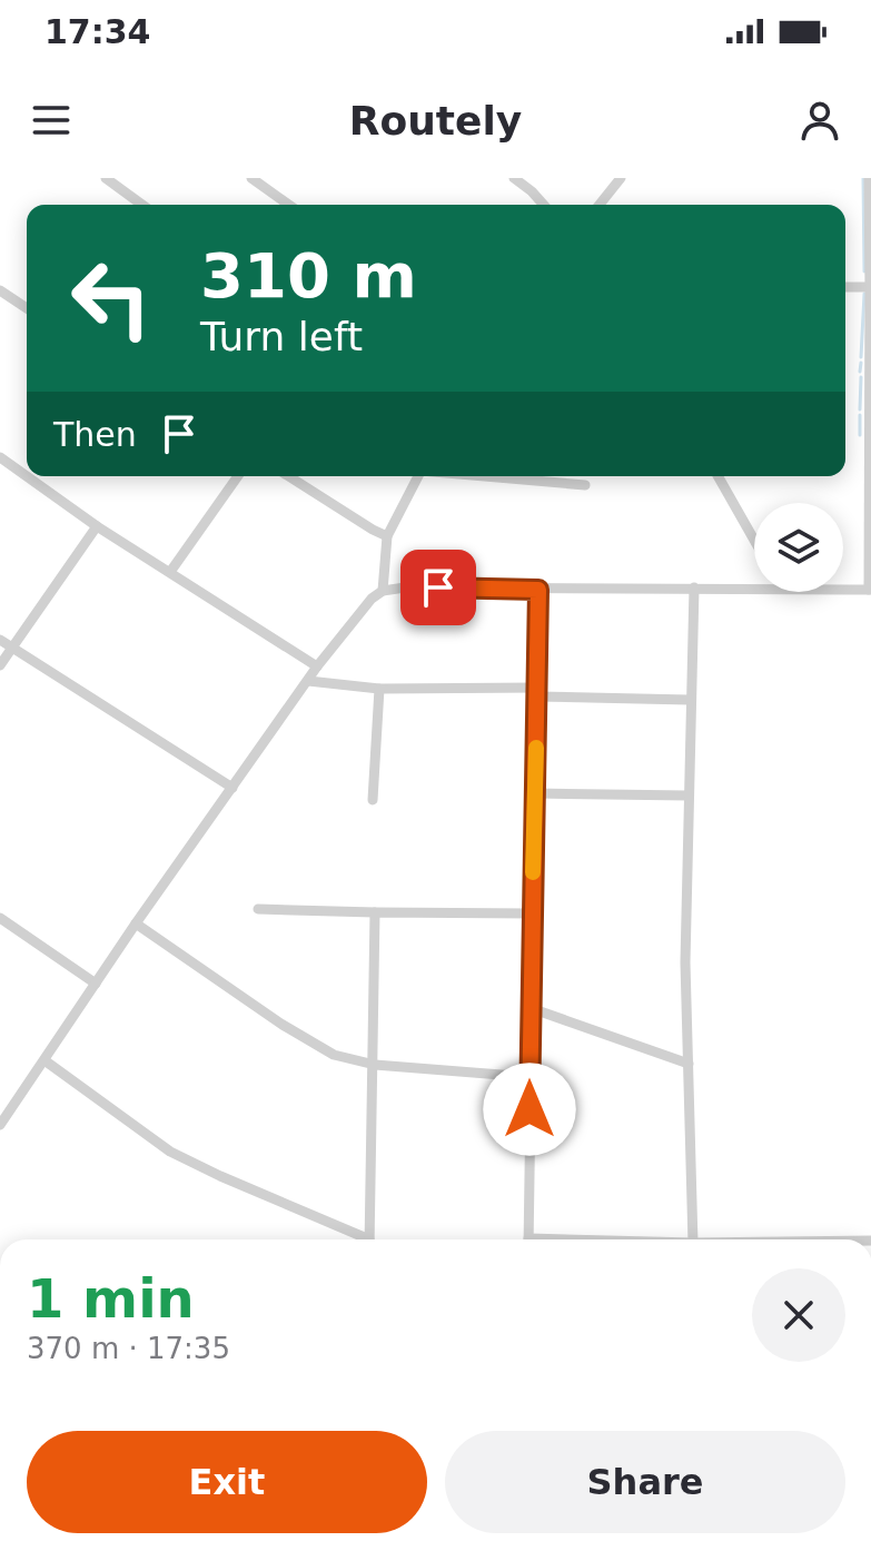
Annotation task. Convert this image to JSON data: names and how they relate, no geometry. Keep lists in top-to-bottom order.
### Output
{
  "page": {
    "status": "17:34",
    "header": "Routely",
    "turn": ["310 m", "Turn left"],
    "then": "Then",
    "heading": ["1 min", "370 m · 17:35"],
    "buttons": ["Exit", "Share"]
  }
}
